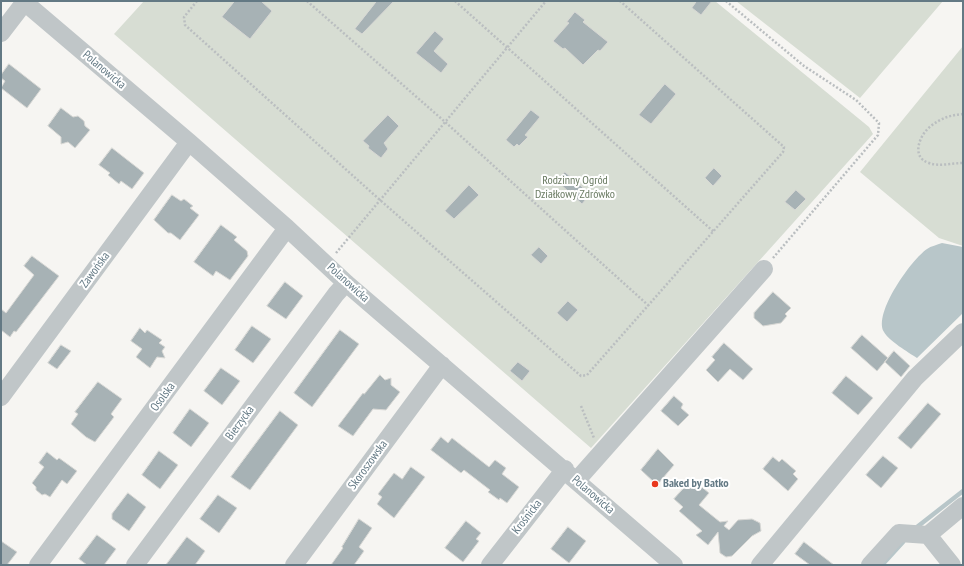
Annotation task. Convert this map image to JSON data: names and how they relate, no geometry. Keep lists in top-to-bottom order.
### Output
{
  "streets": {
    "street": [
      "Polanowicka",
      "Zawońska",
      "Osolska",
      "Bierzycka",
      "Skoroszowska",
      "Krośnicka"
    ]
  },
  "crossings": [
    ["Polanowicka", "Zawońska"],
    ["Polanowicka", "Osolska"],
    ["Polanowicka", "Bierzycka"],
    ["Polanowicka", "Skoroszowska"],
    ["Polanowicka", "Krośnicka"]
  ],
  "parks": ["Rodzinny Ogród Działkowy Zdrówko"],
  "places": ["Baked by Batko"]
}
